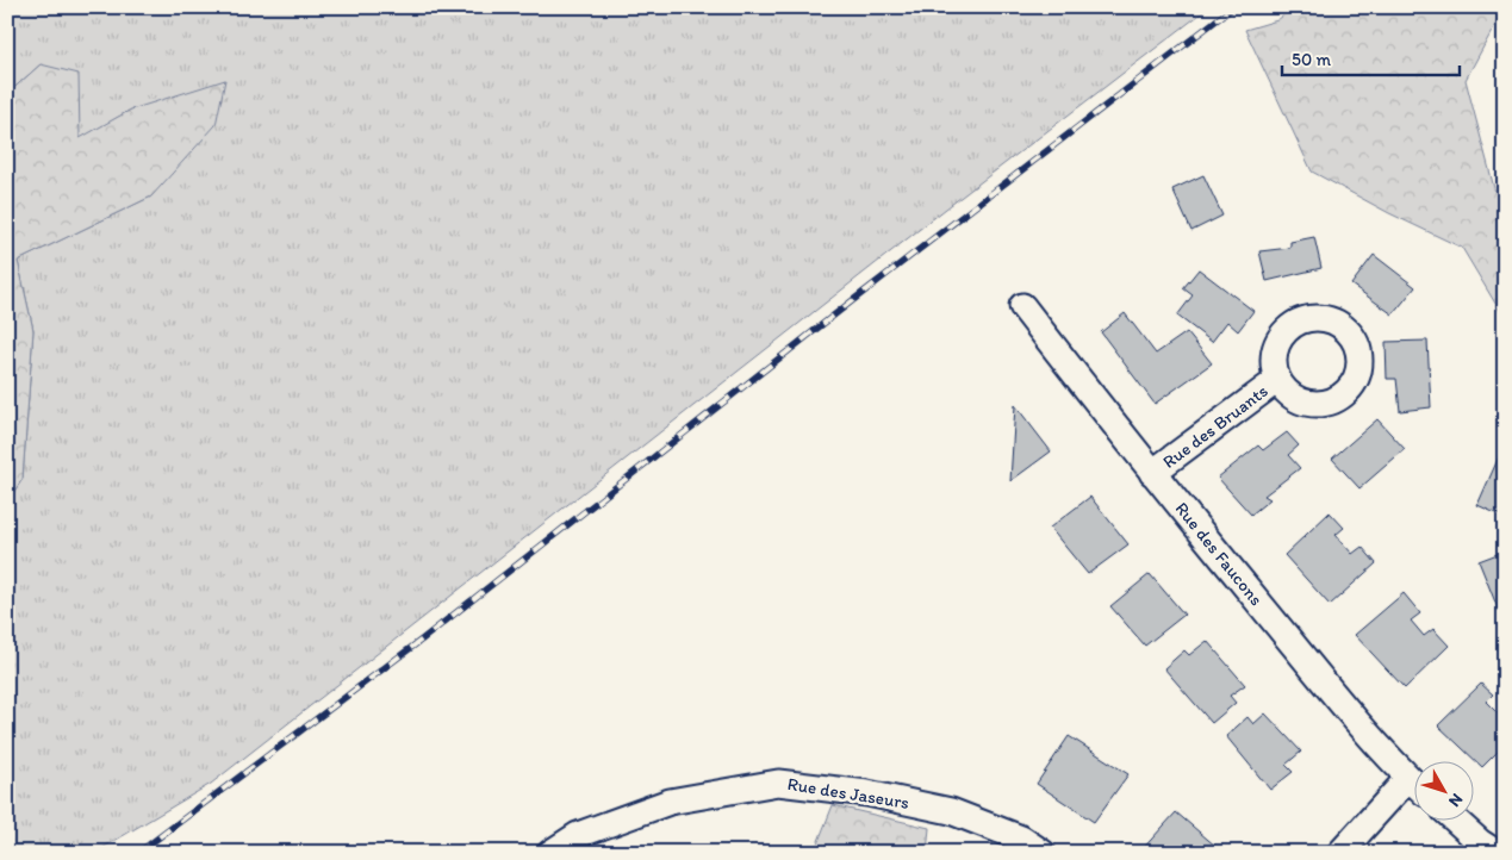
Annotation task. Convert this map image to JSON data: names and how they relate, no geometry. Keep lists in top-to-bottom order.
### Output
{
  "streets": {
    "street": ["Rue des Bruants", "Rue des Faucons", "Rue des Jaseurs"]
  },
  "crossings": [
    ["Rue des Bruants", "Rue des Faucons"]
  ],
  "scale_bar": "50 m",
  "north": "bottom right"
}
